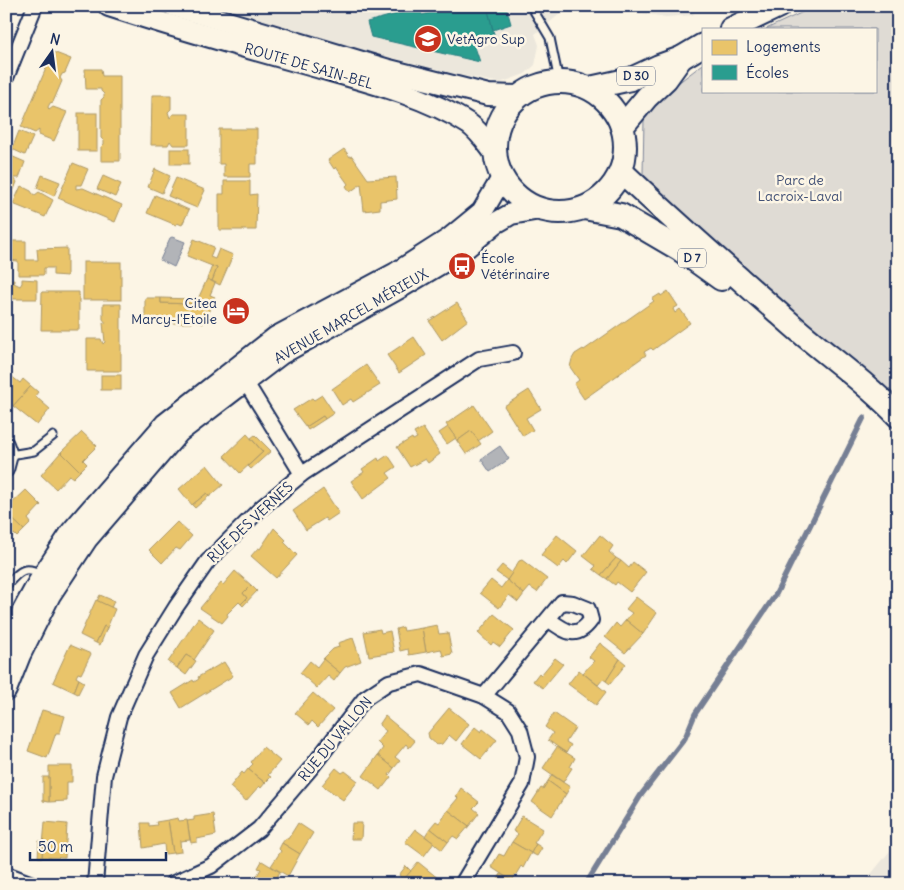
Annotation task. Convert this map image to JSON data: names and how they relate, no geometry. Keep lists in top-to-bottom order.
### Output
{
  "streets": {
    "main road": [
      "ROUTE DE SAIN-BEL",
      "D 30",
      "D 7",
      "AVENUE MARCEL MÉRIEUX"
    ],
    "street": ["RUE DES VERNES", "RUE DU VALLON"]
  },
  "crossings": [
    ["ROUTE DE SAIN-BEL", "D 30"],
    ["ROUTE DE SAIN-BEL", "D 7"],
    ["ROUTE DE SAIN-BEL", "AVENUE MARCEL MÉRIEUX"],
    ["D 30", "D 7"],
    ["D 30", "AVENUE MARCEL MÉRIEUX"],
    ["D 7", "AVENUE MARCEL MÉRIEUX"]
  ],
  "parks": ["Parc de Lacroix-Laval"],
  "places": {
    "school or university": ["VetAgro Sup"],
    "bus stop": ["École Vétérinaire"],
    "hotel": ["Citea Marcy-l'Etoile"]
  },
  "legend": ["Logements", "Écoles"],
  "scale_bar": "50 m",
  "north": "top"
}
